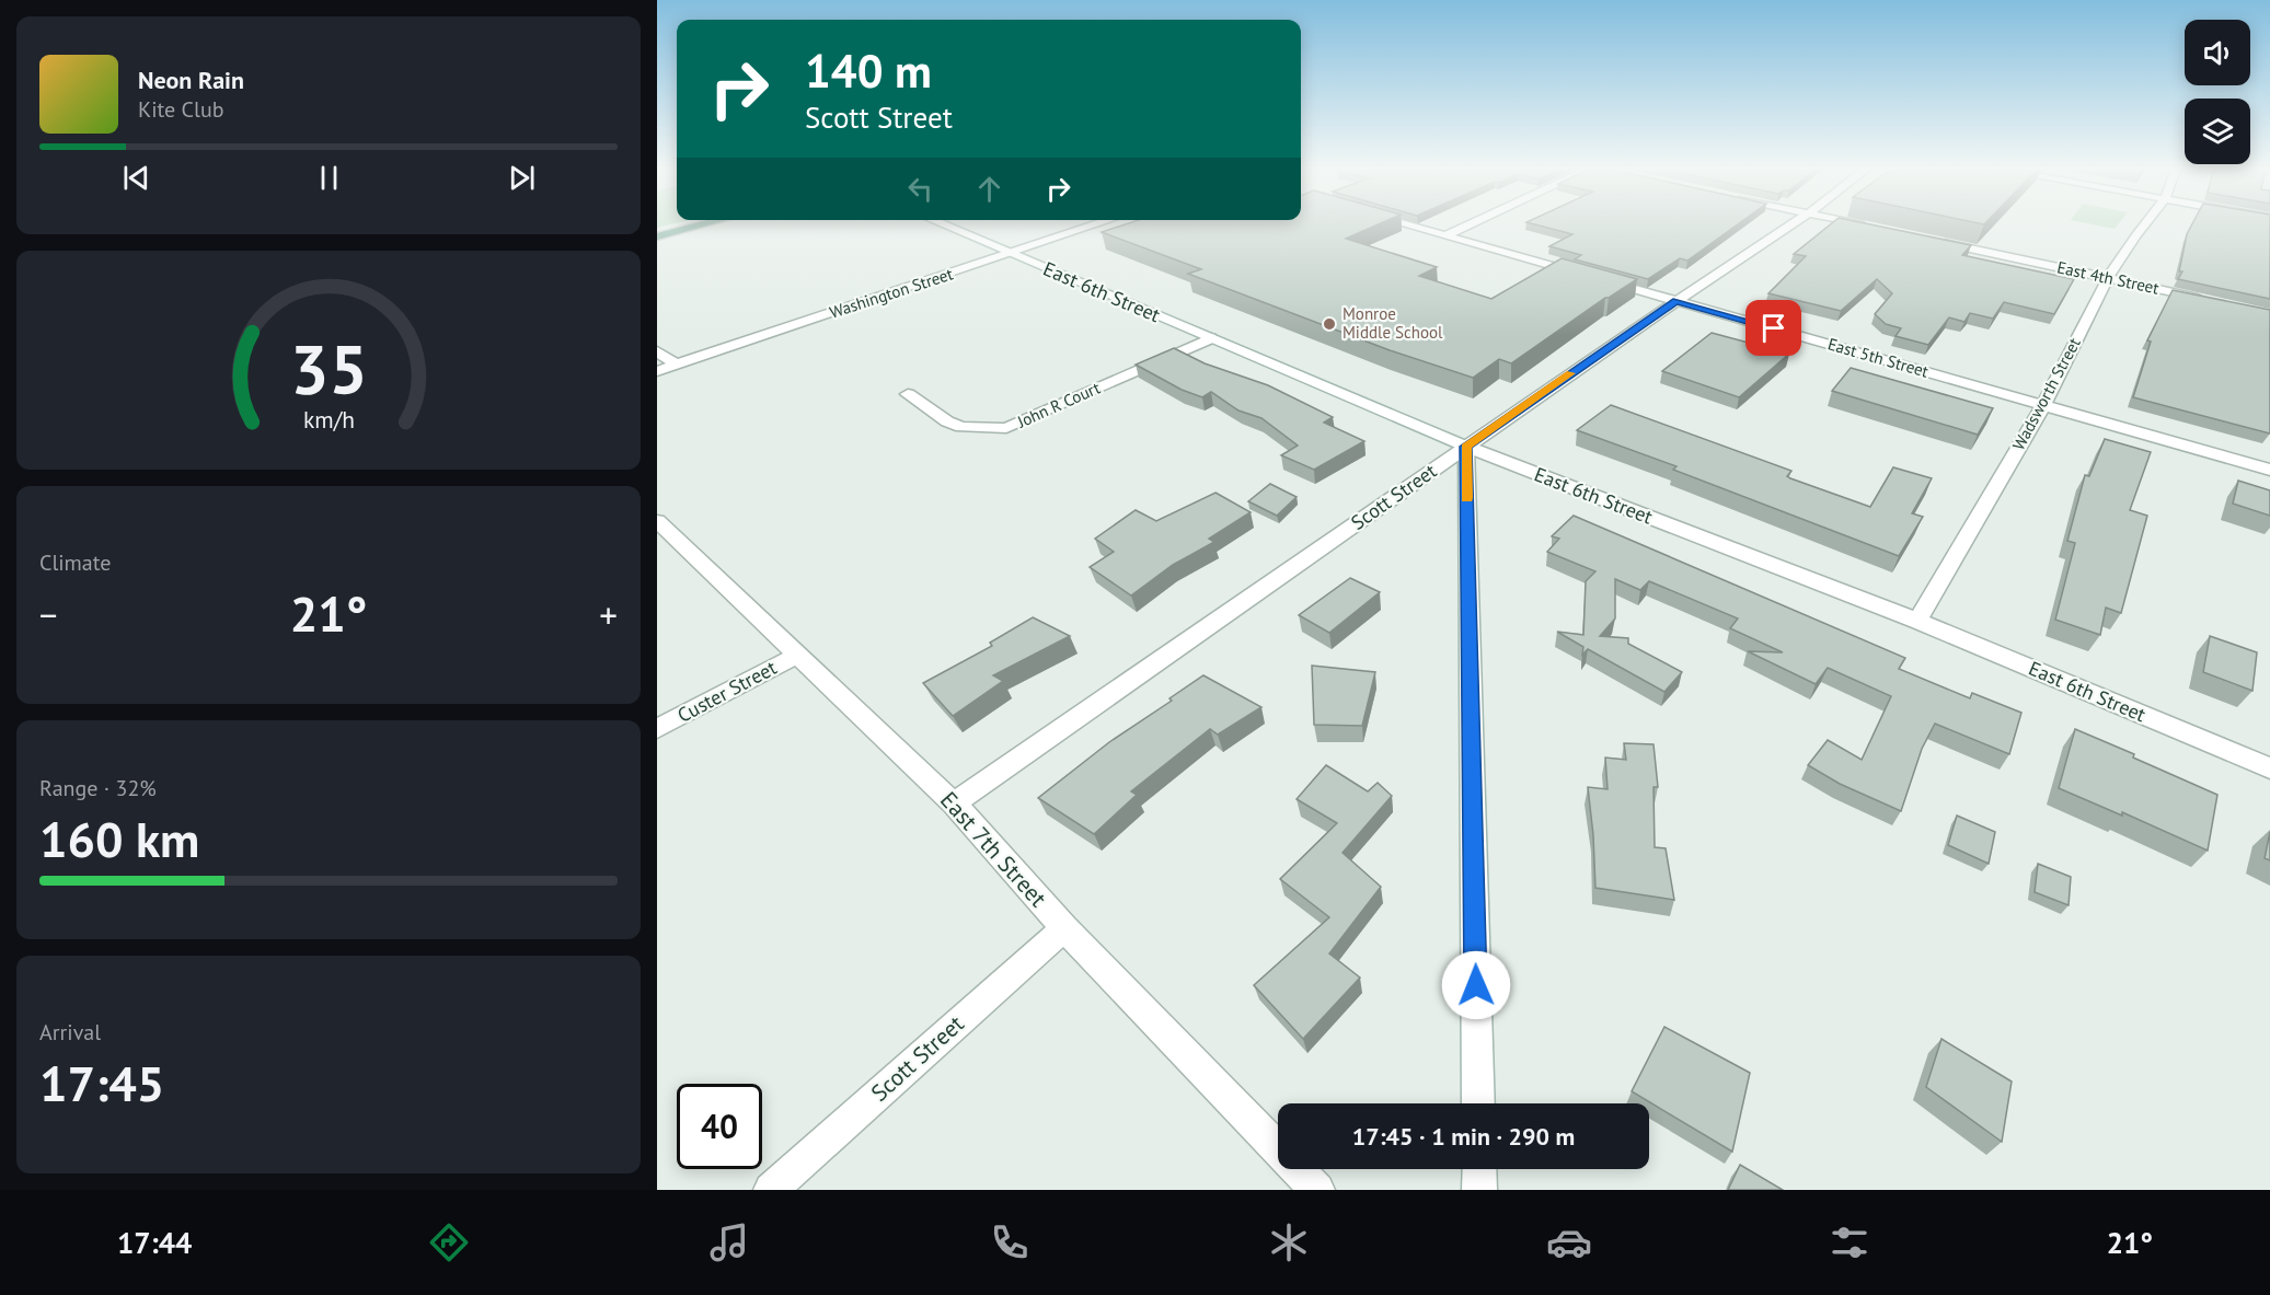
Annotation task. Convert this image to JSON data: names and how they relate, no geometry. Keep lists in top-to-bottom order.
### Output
{
  "streets": {
    "street": [
      "East 4th Street",
      "East 6th Street",
      "Washington Street",
      "East 5th Street",
      "Wadsworth Street",
      "John R Court",
      "Scott Street",
      "Custer Street",
      "East 7th Street"
    ]
  },
  "crossings": [
    ["East 4th Street", "Wadsworth Street"],
    ["East 6th Street", "Washington Street"],
    ["East 6th Street", "Wadsworth Street"],
    ["East 6th Street", "John R Court"],
    ["East 6th Street", "Scott Street"],
    ["East 5th Street", "Wadsworth Street"],
    ["East 5th Street", "Scott Street"],
    ["Scott Street", "East 7th Street"],
    ["Custer Street", "East 7th Street"]
  ],
  "places": ["Monroe Middle School"],
  "page": {
    "turn": ["140 m", "Scott Street"],
    "song": ["Neon Rain", "Kite Club"],
    "tile": [
      "Climate",
      ["Range · 32%", "160 km"],
      ["Arrival", "17:45"]
    ],
    "heat": ["−", "21°", "+"],
    "limit": "40",
    "trip": "17:45 · 1 min · 290 m",
    "tabs": ["17:44", "21°"],
    "gauge": ["35", "km/h"]
  }
}
